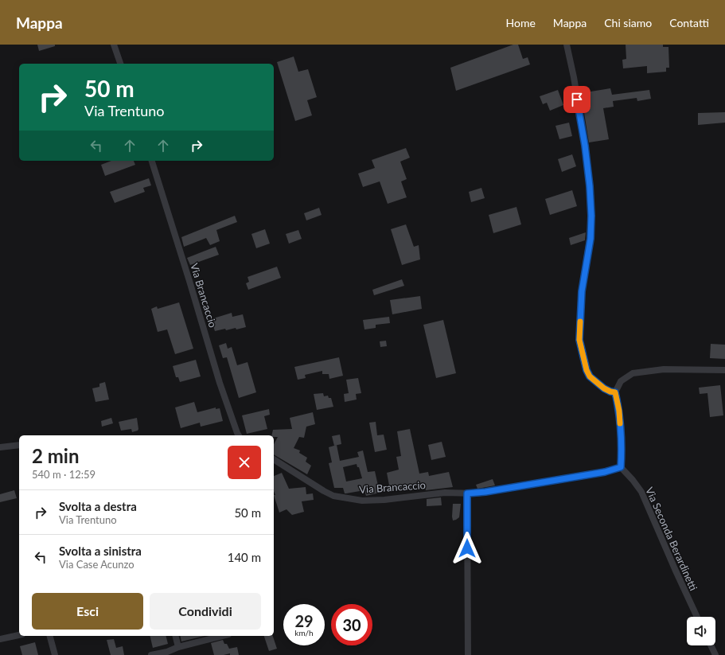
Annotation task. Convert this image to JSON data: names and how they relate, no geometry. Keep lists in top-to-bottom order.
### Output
{
  "streets": {
    "street": ["Via Brancaccio", "Via Seconda Berardinetti"]
  },
  "crossings": [
    ["Via Brancaccio", "Via Seconda Berardinetti"]
  ],
  "page": {
    "header": "Mappa",
    "nav": [
      "Home",
      "Mappa",
      "Chi siamo",
      "Contatti"
    ],
    "turn": ["50 m", "Via Trentuno"],
    "heading": ["2 min", "540 m · 12:59"],
    "list": [
      {
        "name": "Svolta a destra",
        "note": "Via Trentuno",
        "value": "50 m"
      },
      {
        "name": "Svolta a sinistra",
        "note": "Via Case Acunzo",
        "value": "140 m"
      }
    ],
    "buttons": ["Esci", "Condividi"],
    "speed": "29 km/h",
    "limit": "30"
  }
}
